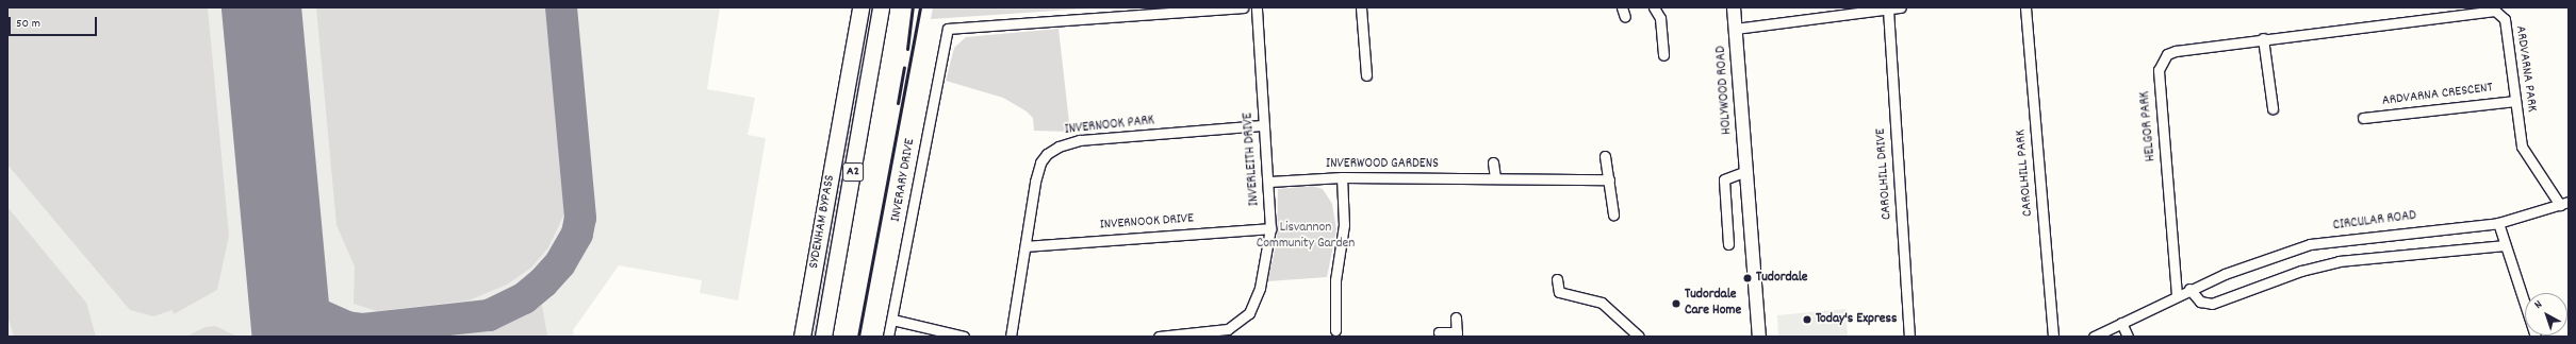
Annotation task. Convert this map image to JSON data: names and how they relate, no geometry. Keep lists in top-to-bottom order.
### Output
{
  "streets": {
    "highway": ["A2", "SYDENHAM BYPASS"],
    "main road": ["HOLYWOOD ROAD"],
    "street": [
      "ARDVARNA PARK",
      "ARDVARNA CRESCENT",
      "INVERNOOK PARK",
      "HELGOR PARK",
      "INVERLEITH DRIVE",
      "INVERWOOD GARDENS",
      "CAROLHILL PARK",
      "CAROLHILL DRIVE",
      "INVERARY DRIVE",
      "CIRCULAR ROAD",
      "INVERNOOK DRIVE"
    ]
  },
  "crossings": [
    ["ARDVARNA PARK", "ARDVARNA CRESCENT"],
    ["ARDVARNA PARK", "HELGOR PARK"],
    ["ARDVARNA PARK", "CIRCULAR ROAD"],
    ["INVERNOOK PARK", "INVERLEITH DRIVE"],
    ["INVERNOOK PARK", "INVERNOOK DRIVE"],
    ["HELGOR PARK", "CIRCULAR ROAD"],
    ["INVERLEITH DRIVE", "INVERWOOD GARDENS"],
    ["INVERLEITH DRIVE", "INVERNOOK DRIVE"]
  ],
  "parks": ["Lisvannon Community Garden"],
  "places": ["Tudordale", "Tudordale Care Home", "Today's Express"],
  "scale_bar": "50 m",
  "north": "top left"
}
